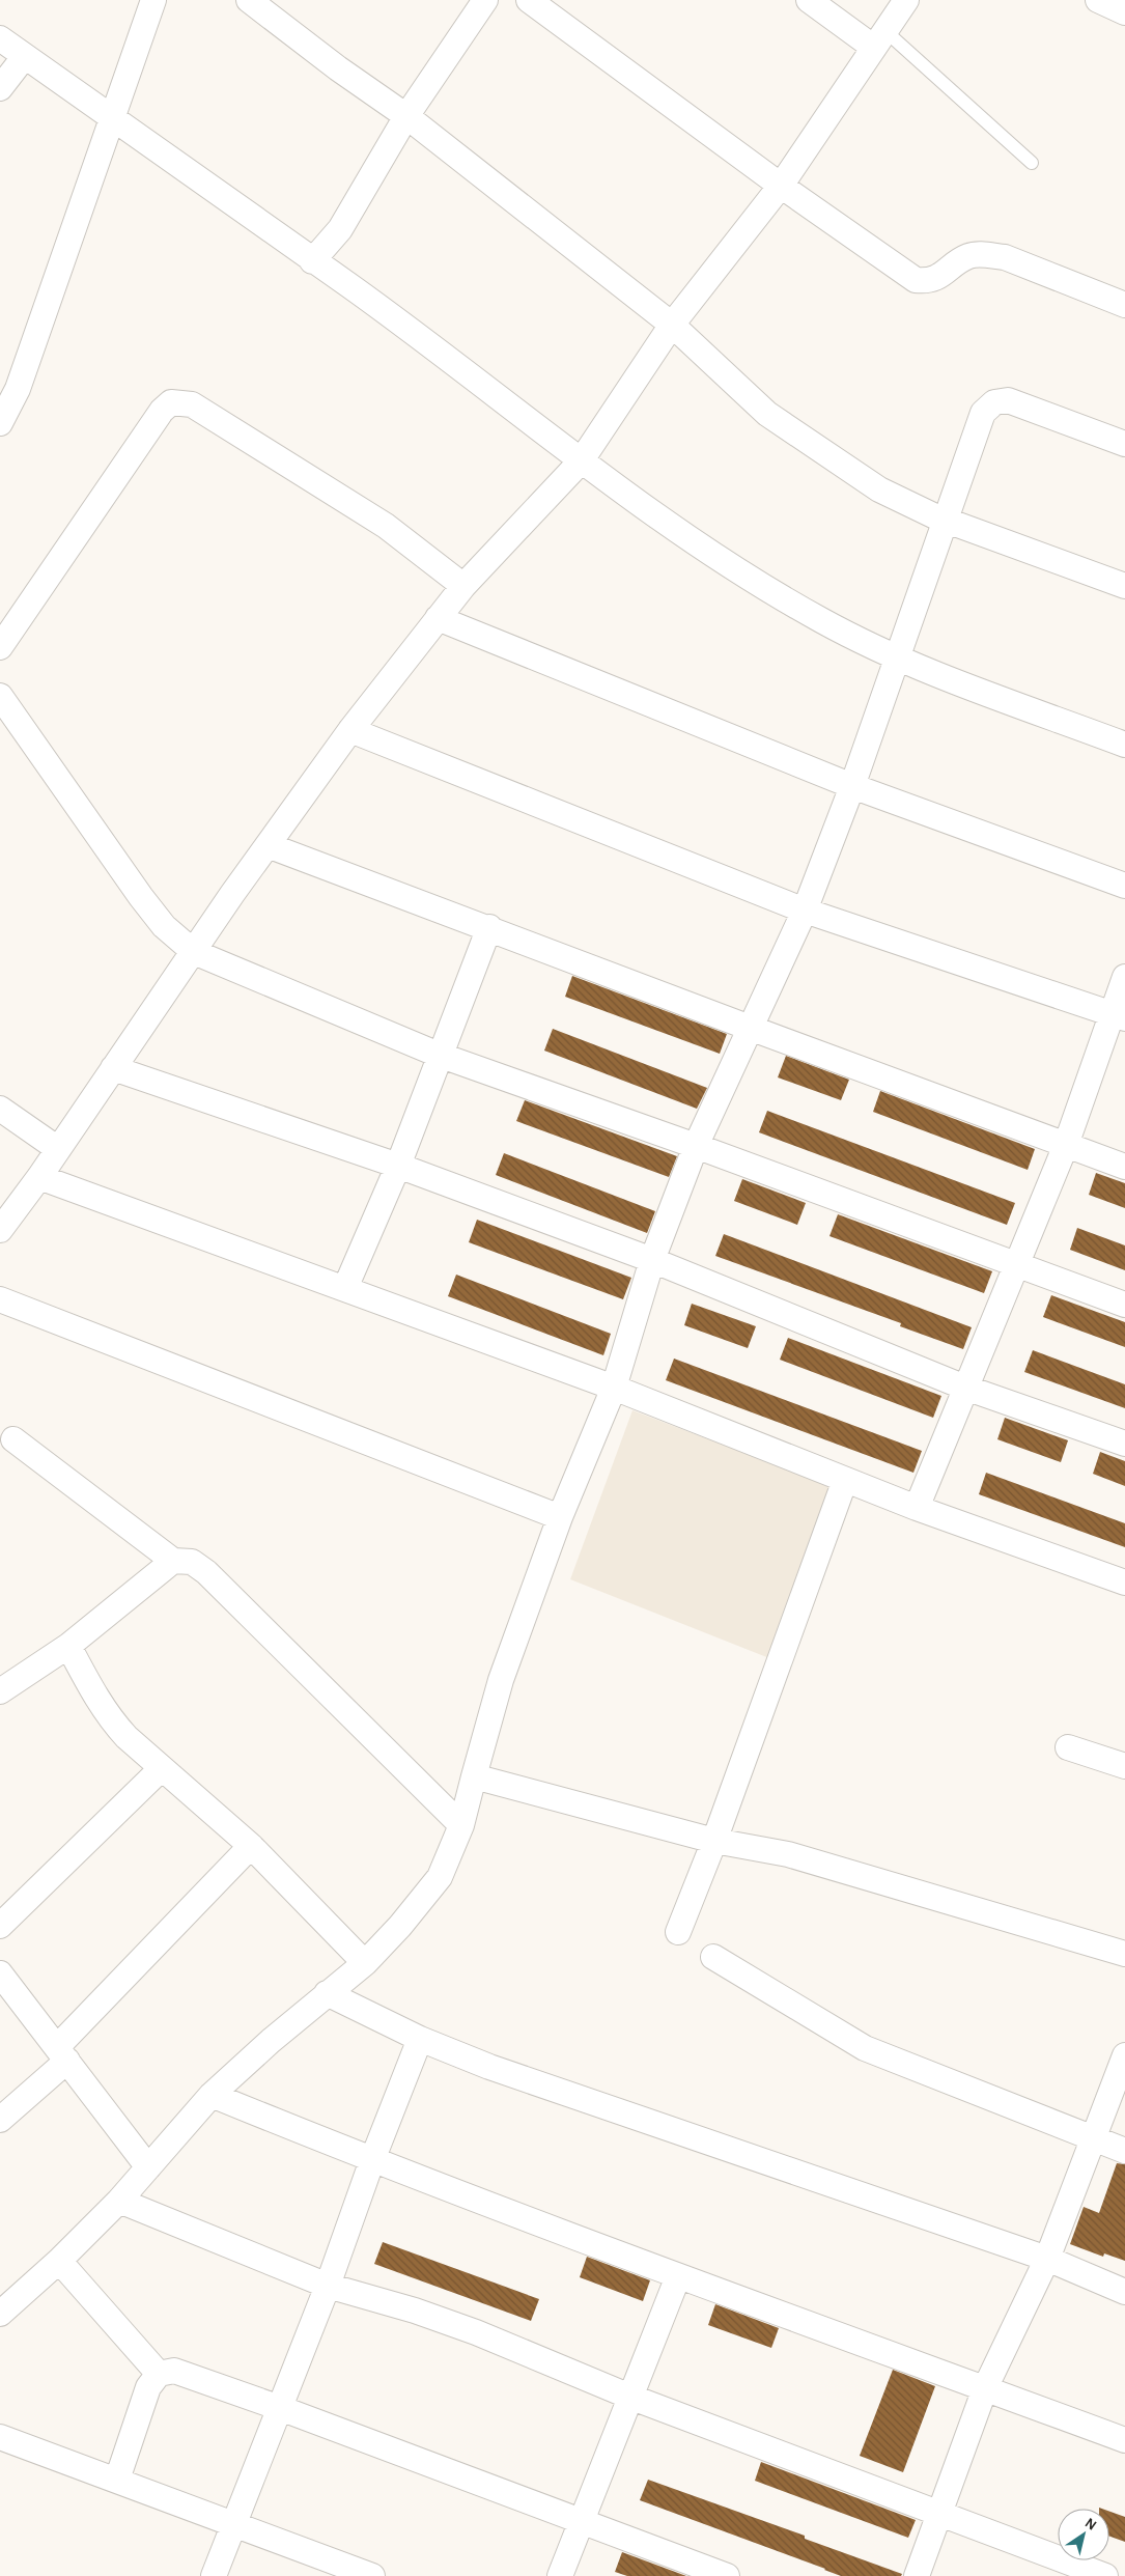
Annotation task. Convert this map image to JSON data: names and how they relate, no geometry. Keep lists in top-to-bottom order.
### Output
{
  "north": "top right"
}
